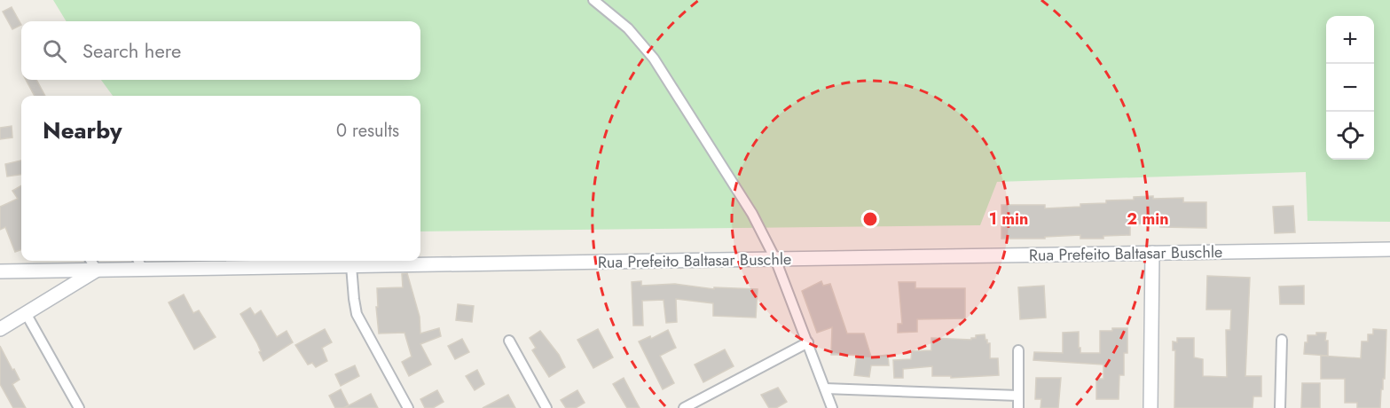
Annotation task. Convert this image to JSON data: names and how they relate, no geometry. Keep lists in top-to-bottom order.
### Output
{
  "streets": {
    "main road": ["Rua Prefeito Baltasar Buschle"]
  },
  "page": {
    "map_buttons": ["+", "−"],
    "search": "Search here",
    "heading": ["Nearby", "0 results"]
  },
  "rings": ["1 min", "2 min"]
}
